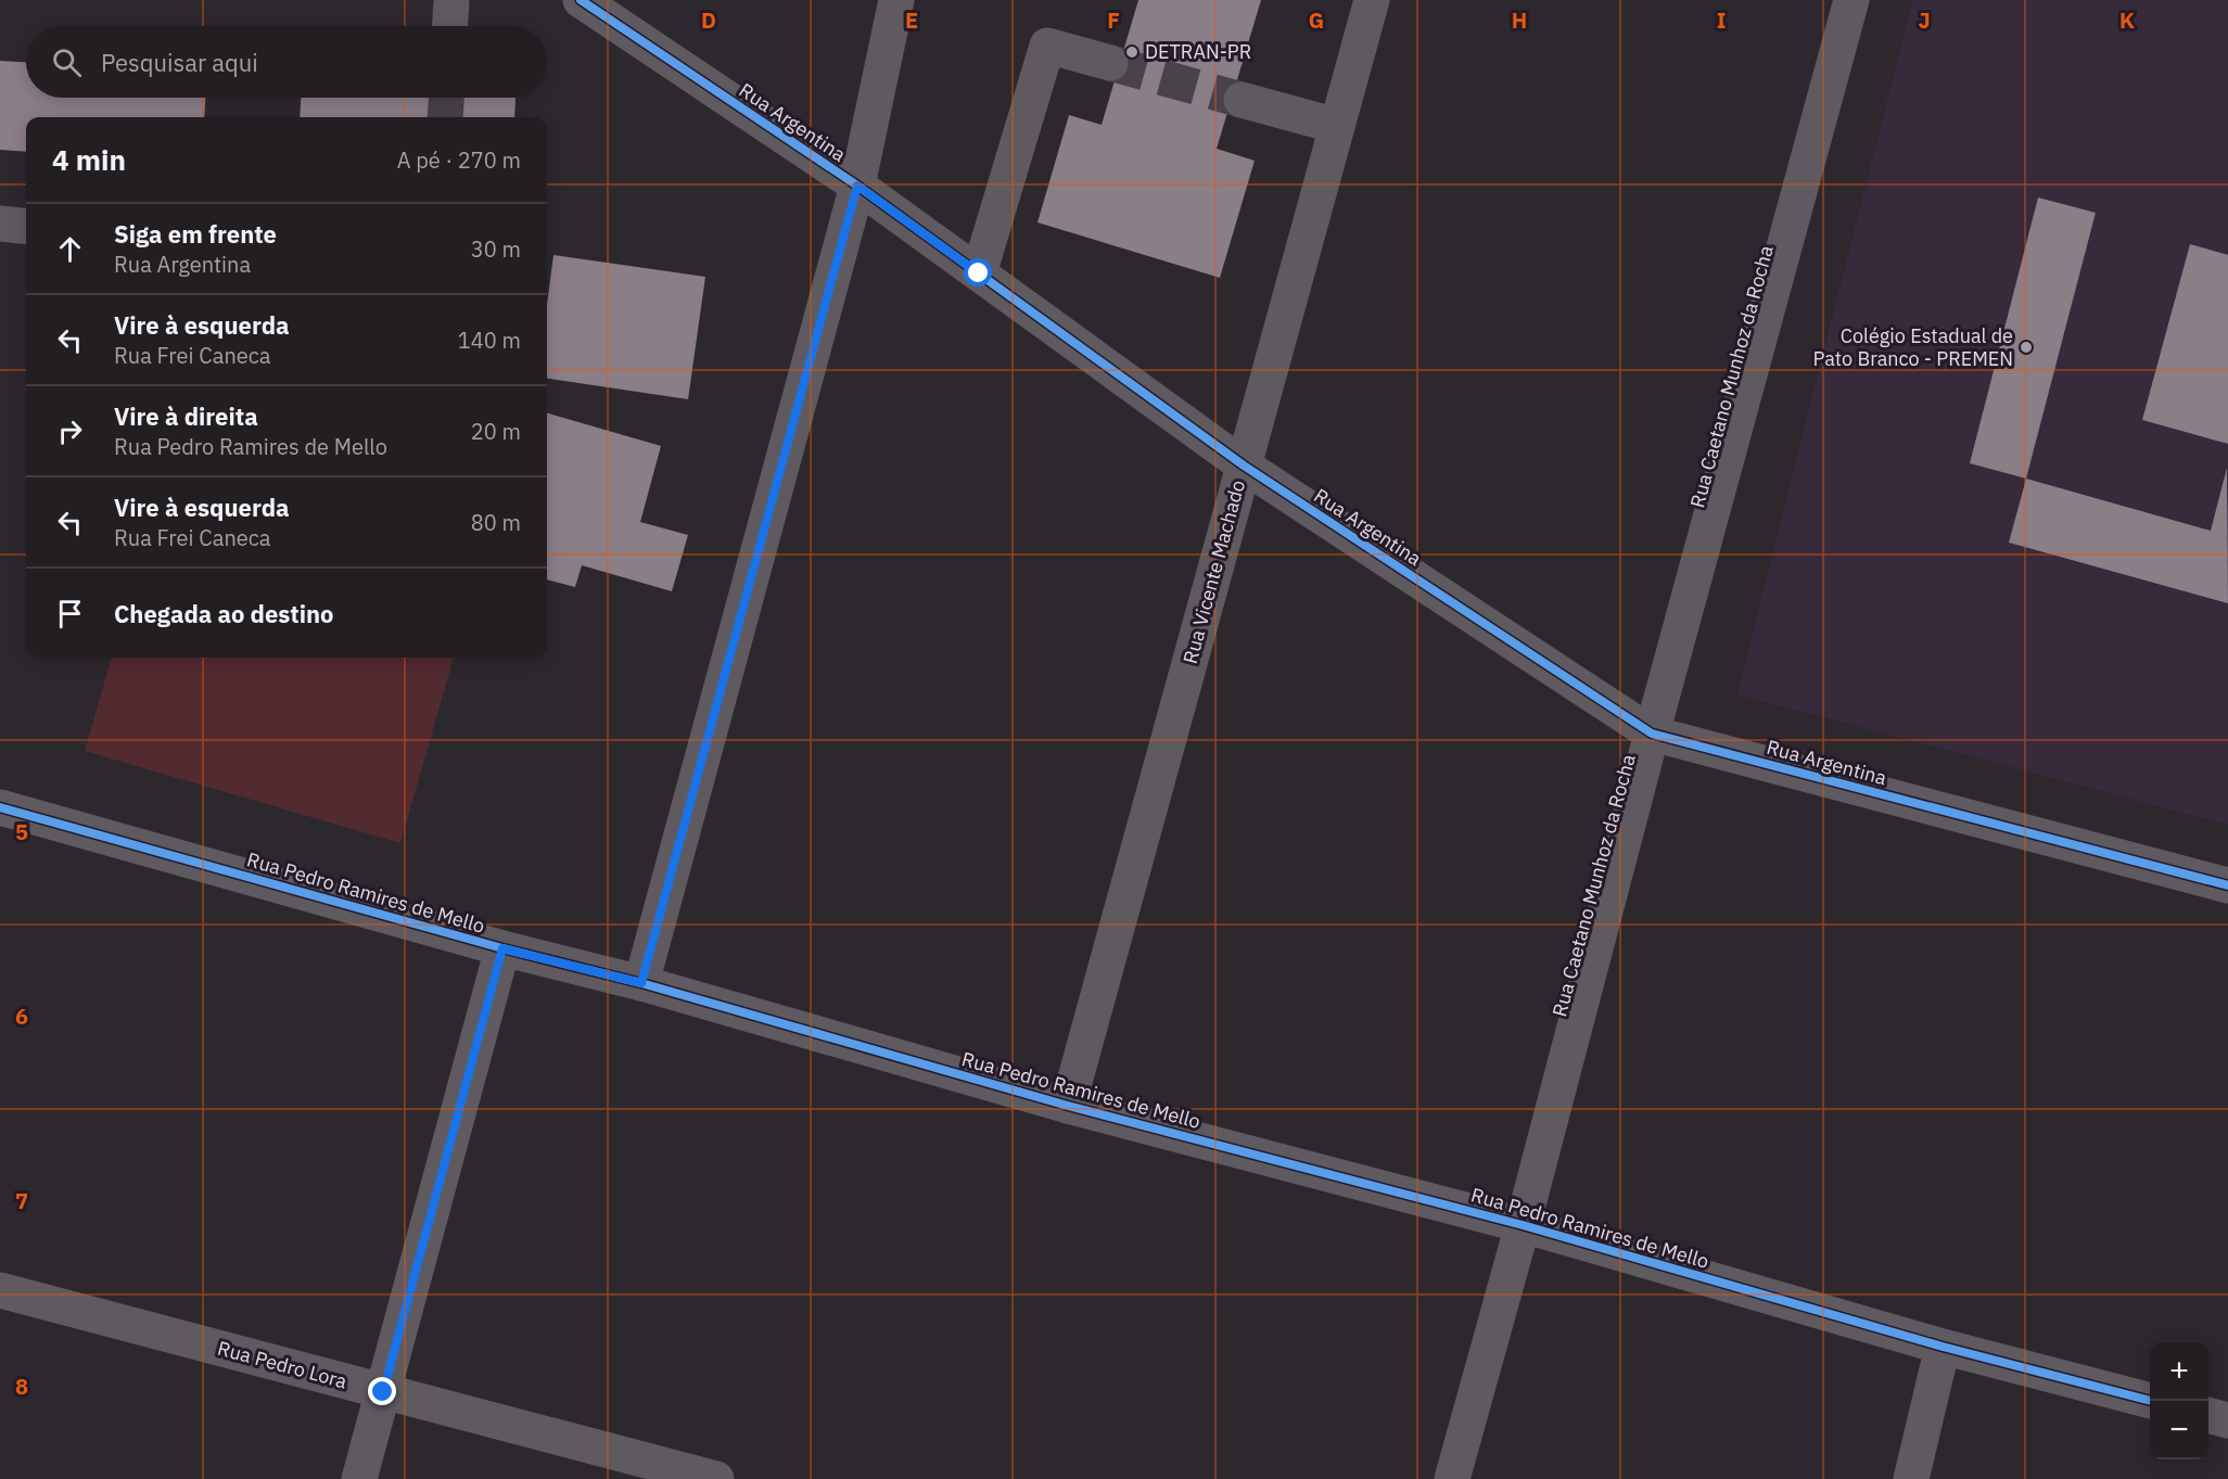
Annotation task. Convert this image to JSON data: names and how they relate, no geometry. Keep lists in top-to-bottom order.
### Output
{
  "streets": {
    "street": [
      "Rua Argentina",
      "Rua Caetano Munhoz da Rocha",
      "Rua Vicente Machado",
      "Rua Pedro Ramires de Mello",
      "Rua Pedro Lora"
    ]
  },
  "crossings": [
    ["Rua Argentina", "Rua Caetano Munhoz da Rocha"],
    ["Rua Argentina", "Rua Vicente Machado"],
    ["Rua Caetano Munhoz da Rocha", "Rua Pedro Ramires de Mello"],
    ["Rua Vicente Machado", "Rua Pedro Ramires de Mello"]
  ],
  "places": ["DETRAN-PR", "Colégio Estadual de Pato Branco - PREMEN"],
  "page": {
    "search": "Pesquisar aqui",
    "heading": ["4 min", "A pé · 270 m"],
    "list": [
      ["Siga em frente", "Rua Argentina", "30 m"],
      ["Vire à esquerda", "Rua Frei Caneca", "140 m"],
      ["Vire à direita", "Rua Pedro Ramires de Mello", "20 m"],
      ["Vire à esquerda", "Rua Frei Caneca", "80 m"],
      "Chegada ao destino"
    ],
    "map_buttons": ["+", "−"]
  },
  "grid": {
    "columns": [
      "D",
      "E",
      "F",
      "G",
      "H",
      "I",
      "J",
      "K"
    ],
    "rows": [
      "5",
      "6",
      "7",
      "8"
    ]
  }
}
